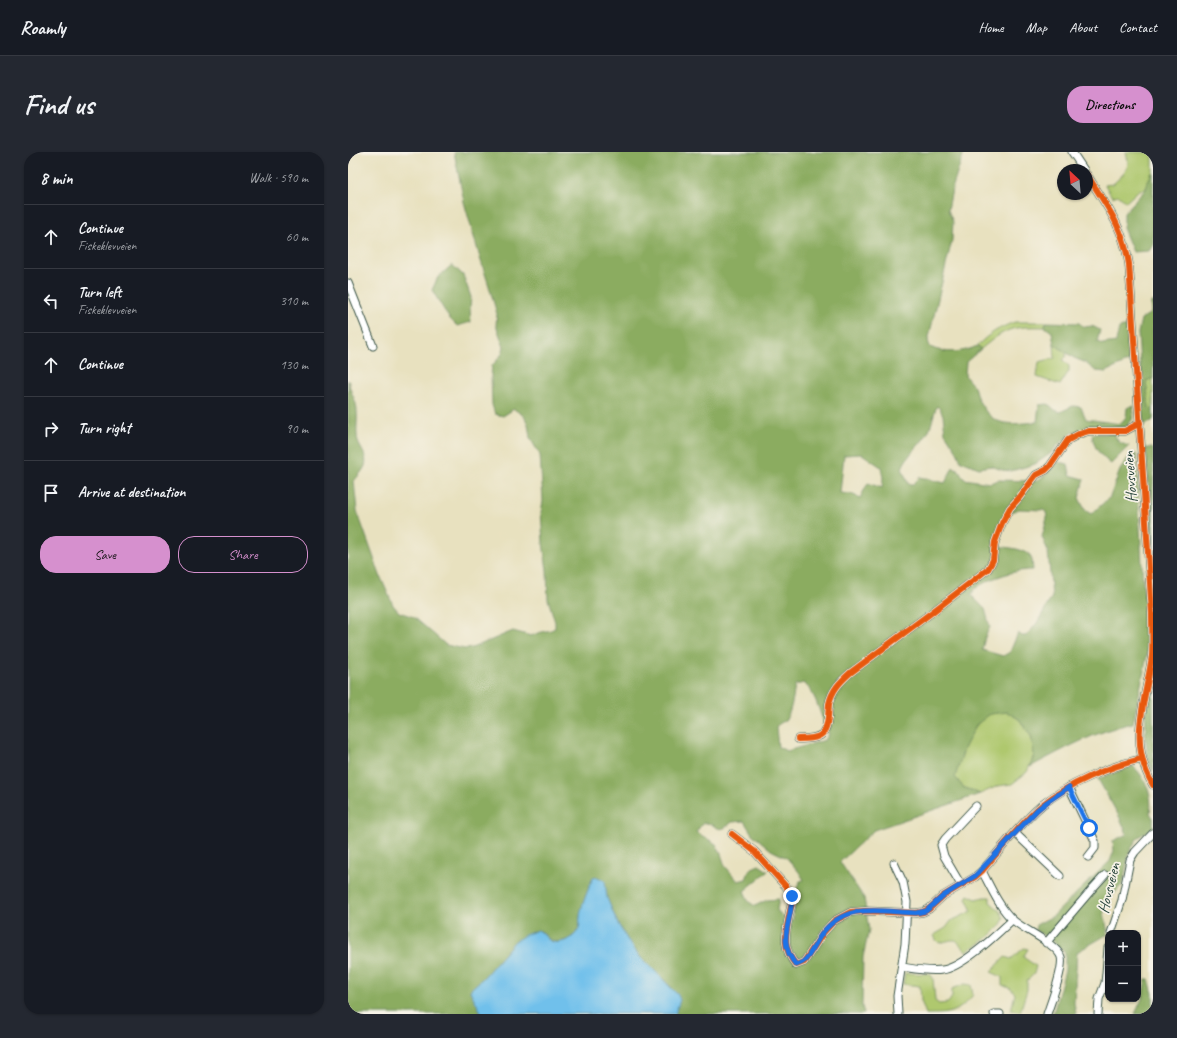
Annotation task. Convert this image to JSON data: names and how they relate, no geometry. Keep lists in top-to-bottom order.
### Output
{
  "streets": {
    "street": ["Hovsveien"]
  },
  "north": "top left",
  "page": {
    "header": "Roamly",
    "nav": [
      "Home",
      "Map",
      "About",
      "Contact"
    ],
    "buttons": [
      "Directions",
      ["Save", "Share"]
    ],
    "title": "Find us",
    "heading": ["8 min", "Walk · 590 m"],
    "list": [
      ["Continue", "Fiskeklevveien", "60 m"],
      ["Turn left", "Fiskeklevveien", "310 m"],
      ["Continue", "130 m"],
      ["Turn right", "90 m"],
      "Arrive at destination"
    ],
    "map_buttons": ["+", "−"]
  }
}
